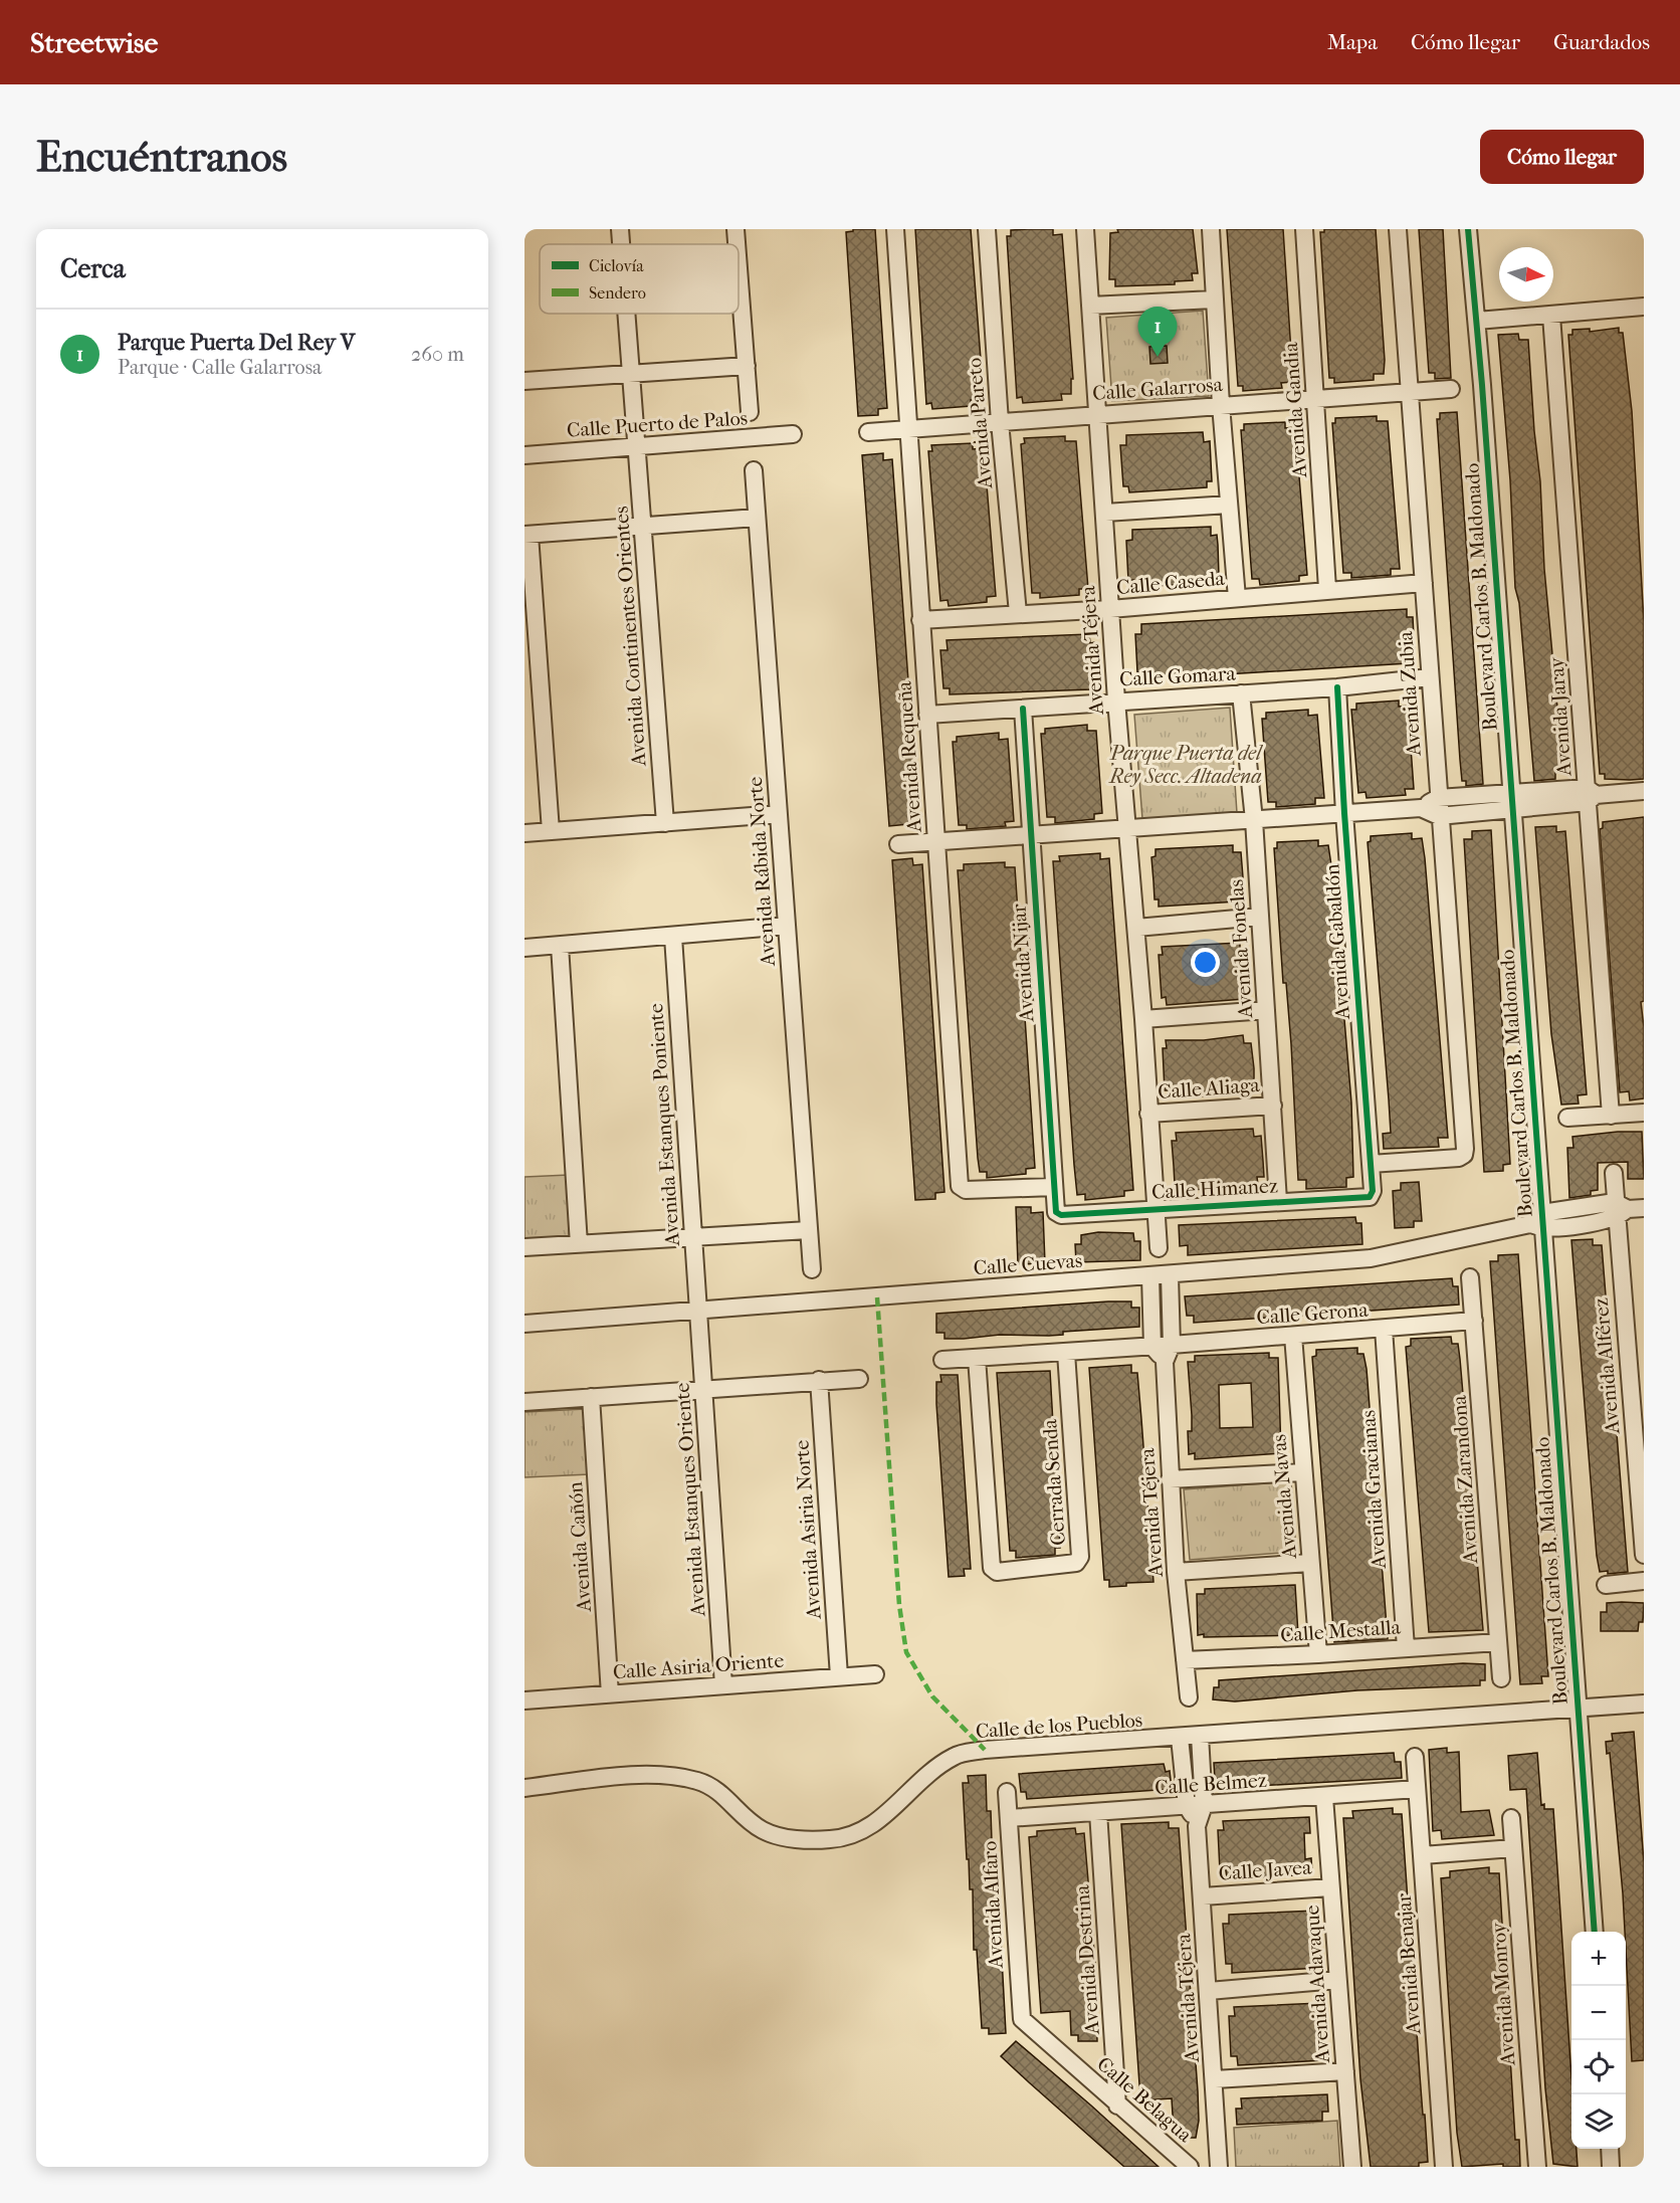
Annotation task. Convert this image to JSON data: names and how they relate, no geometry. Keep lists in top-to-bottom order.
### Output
{
  "streets": {
    "street": [
      "Calle Galarrosa",
      "Avenida Gandia",
      "Avenida Pareto",
      "Calle Puerto de Palos",
      "Calle Caseda",
      "Boulevard Carlos B. Maldonado",
      "Avenida Continentes Orientes",
      "Avenida Téjera",
      "Calle Gomara",
      "Avenida Zubia",
      "Avenida Jaray",
      "Avenida Requeña",
      "Avenida Rábida Norte",
      "Avenida Gabaldón",
      "Avenida Fonelas",
      "Avenida Nijar",
      "Calle Aliaga",
      "Avenida Estanques Poniente",
      "Calle Himanez",
      "Calle Cuevas",
      "Calle Gerona",
      "Avenida Alférez",
      "Avenida Zarandona",
      "Cerrada Senda",
      "Avenida Gracianas",
      "Avenida Navas",
      "Avenida Estanques Oriente",
      "Avenida Asiria Norte",
      "Avenida Cañón",
      "Calle Mestalla",
      "Calle Asiria Oriente",
      "Calle de los Pueblos",
      "Calle Belmez",
      "Calle Javea",
      "Avenida Alfaro",
      "Avenida Destrina",
      "Avenida Benajar",
      "Avenida Adavaque",
      "Avenida Monroy",
      "Calle Belagua"
    ]
  },
  "crossings": [
    ["Calle Galarrosa", "Avenida Gandia"],
    ["Calle Galarrosa", "Avenida Pareto"],
    ["Calle Galarrosa", "Avenida Téjera"],
    ["Calle Galarrosa", "Avenida Zubia"],
    ["Calle Galarrosa", "Avenida Requeña"],
    ["Avenida Gandia", "Calle Caseda"],
    ["Avenida Pareto", "Calle Caseda"],
    ["Calle Puerto de Palos", "Avenida Continentes Orientes"],
    ["Calle Caseda", "Avenida Téjera"],
    ["Calle Caseda", "Avenida Zubia"],
    ["Calle Caseda", "Avenida Requeña"],
    ["Boulevard Carlos B. Maldonado", "Calle Cuevas"],
    ["Boulevard Carlos B. Maldonado", "Calle de los Pueblos"],
    ["Avenida Téjera", "Calle Gomara"],
    ["Avenida Téjera", "Calle Aliaga"],
    ["Avenida Téjera", "Calle Himanez"],
    ["Avenida Téjera", "Calle Cuevas"],
    ["Avenida Téjera", "Calle Gerona"],
    ["Avenida Téjera", "Calle Mestalla"],
    ["Avenida Téjera", "Calle de los Pueblos"],
    ["Avenida Téjera", "Calle Belmez"],
    ["Avenida Téjera", "Calle Javea"],
    ["Calle Gomara", "Avenida Zubia"],
    ["Calle Gomara", "Avenida Requeña"],
    ["Calle Gomara", "Avenida Gabaldón"],
    ["Calle Gomara", "Avenida Fonelas"],
    ["Calle Gomara", "Avenida Nijar"],
    ["Avenida Zubia", "Avenida Gabaldón"],
    ["Avenida Requeña", "Avenida Nijar"],
    ["Avenida Gabaldón", "Calle Himanez"],
    ["Avenida Fonelas", "Calle Aliaga"],
    ["Avenida Fonelas", "Calle Himanez"],
    ["Avenida Nijar", "Calle Himanez"],
    ["Avenida Estanques Poniente", "Calle Cuevas"],
    ["Avenida Estanques Poniente", "Avenida Estanques Oriente"],
    ["Calle Cuevas", "Avenida Alférez"],
    ["Calle Cuevas", "Avenida Estanques Oriente"],
    ["Calle Gerona", "Avenida Zarandona"],
    ["Calle Gerona", "Avenida Gracianas"],
    ["Calle Gerona", "Avenida Navas"],
    ["Avenida Zarandona", "Calle Mestalla"],
    ["Avenida Gracianas", "Calle Mestalla"],
    ["Avenida Navas", "Calle Mestalla"],
    ["Avenida Estanques Oriente", "Calle Asiria Oriente"],
    ["Avenida Asiria Norte", "Calle Asiria Oriente"],
    ["Avenida Cañón", "Calle Asiria Oriente"],
    ["Calle Belmez", "Avenida Alfaro"],
    ["Calle Belmez", "Avenida Destrina"],
    ["Calle Belmez", "Avenida Benajar"],
    ["Calle Belmez", "Avenida Adavaque"],
    ["Calle Javea", "Avenida Adavaque"],
    ["Avenida Alfaro", "Calle Belagua"],
    ["Avenida Destrina", "Calle Belagua"]
  ],
  "parks": ["Parque Puerta del Rey Secc. Altadena"],
  "legend": ["Ciclovía", "Sendero"],
  "north": "right",
  "page": {
    "header": "Streetwise",
    "nav": ["Mapa", "Cómo llegar", "Guardados"],
    "buttons": "Cómo llegar",
    "title": "Encuéntranos",
    "heading": "Cerca",
    "pins": "1",
    "list": [
      {
        "mark": "1",
        "name": "Parque Puerta Del Rey V",
        "note": "Parque · Calle Galarrosa",
        "value": "260 m"
      }
    ],
    "map_buttons": ["+", "−"]
  }
}
